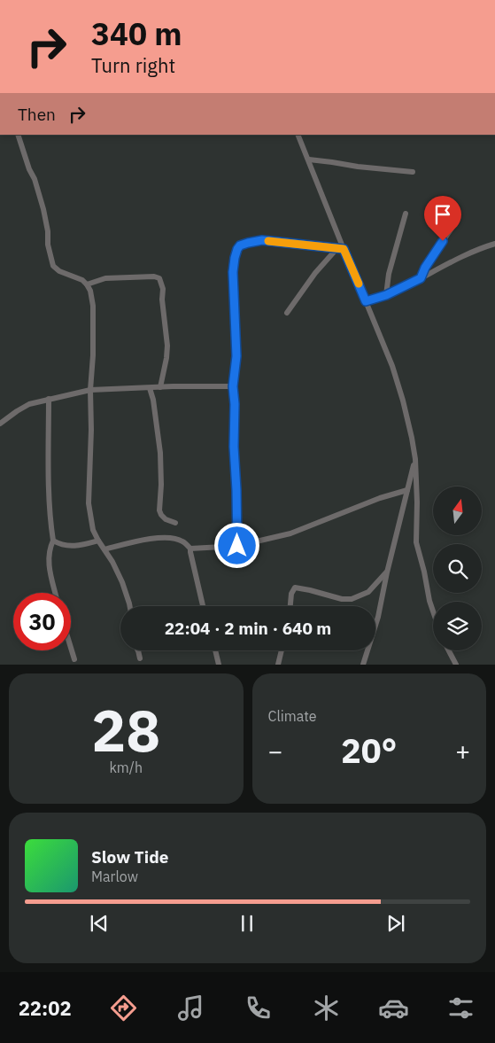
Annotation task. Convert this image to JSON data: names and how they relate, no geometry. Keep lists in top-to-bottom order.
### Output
{
  "north": "top",
  "page": {
    "turn": ["340 m", "Turn right"],
    "then": "Then",
    "limit": "30",
    "trip": "22:04 · 2 min · 640 m",
    "tile": [
      ["28", "km/h"],
      "Climate"
    ],
    "heat": ["−", "20°", "+"],
    "song": ["Slow Tide", "Marlow"],
    "tabs": "22:02"
  }
}
